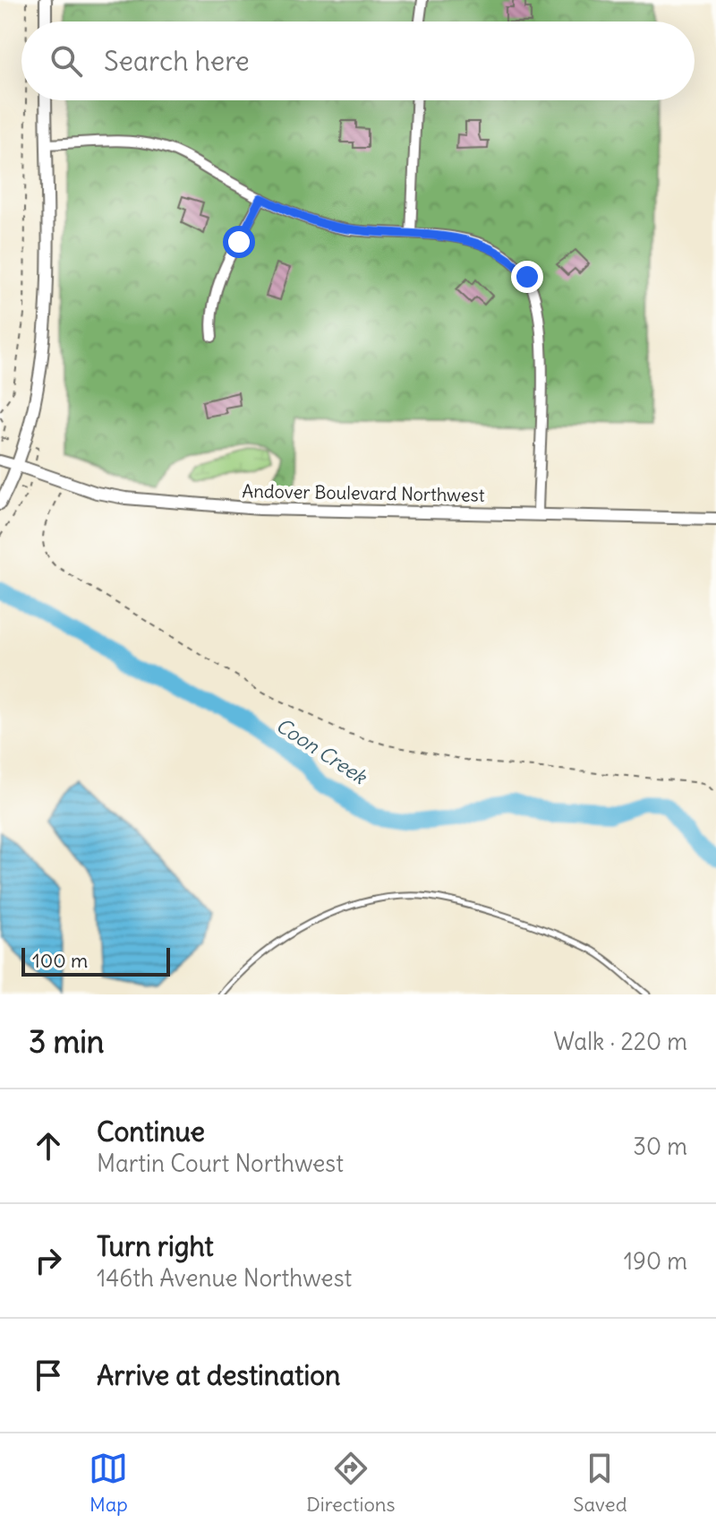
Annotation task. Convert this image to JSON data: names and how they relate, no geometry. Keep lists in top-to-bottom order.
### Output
{
  "streets": {
    "street": ["Andover Boulevard Northwest"]
  },
  "water": ["Coon Creek"],
  "scale_bar": "100 m",
  "page": {
    "search": "Search here",
    "scale": "100 m",
    "heading": ["3 min", "Walk · 220 m"],
    "list": [
      ["Continue", "Martin Court Northwest", "30 m"],
      ["Turn right", "146th Avenue Northwest", "190 m"],
      "Arrive at destination"
    ],
    "nav": ["Map", "Directions", "Saved"]
  }
}
